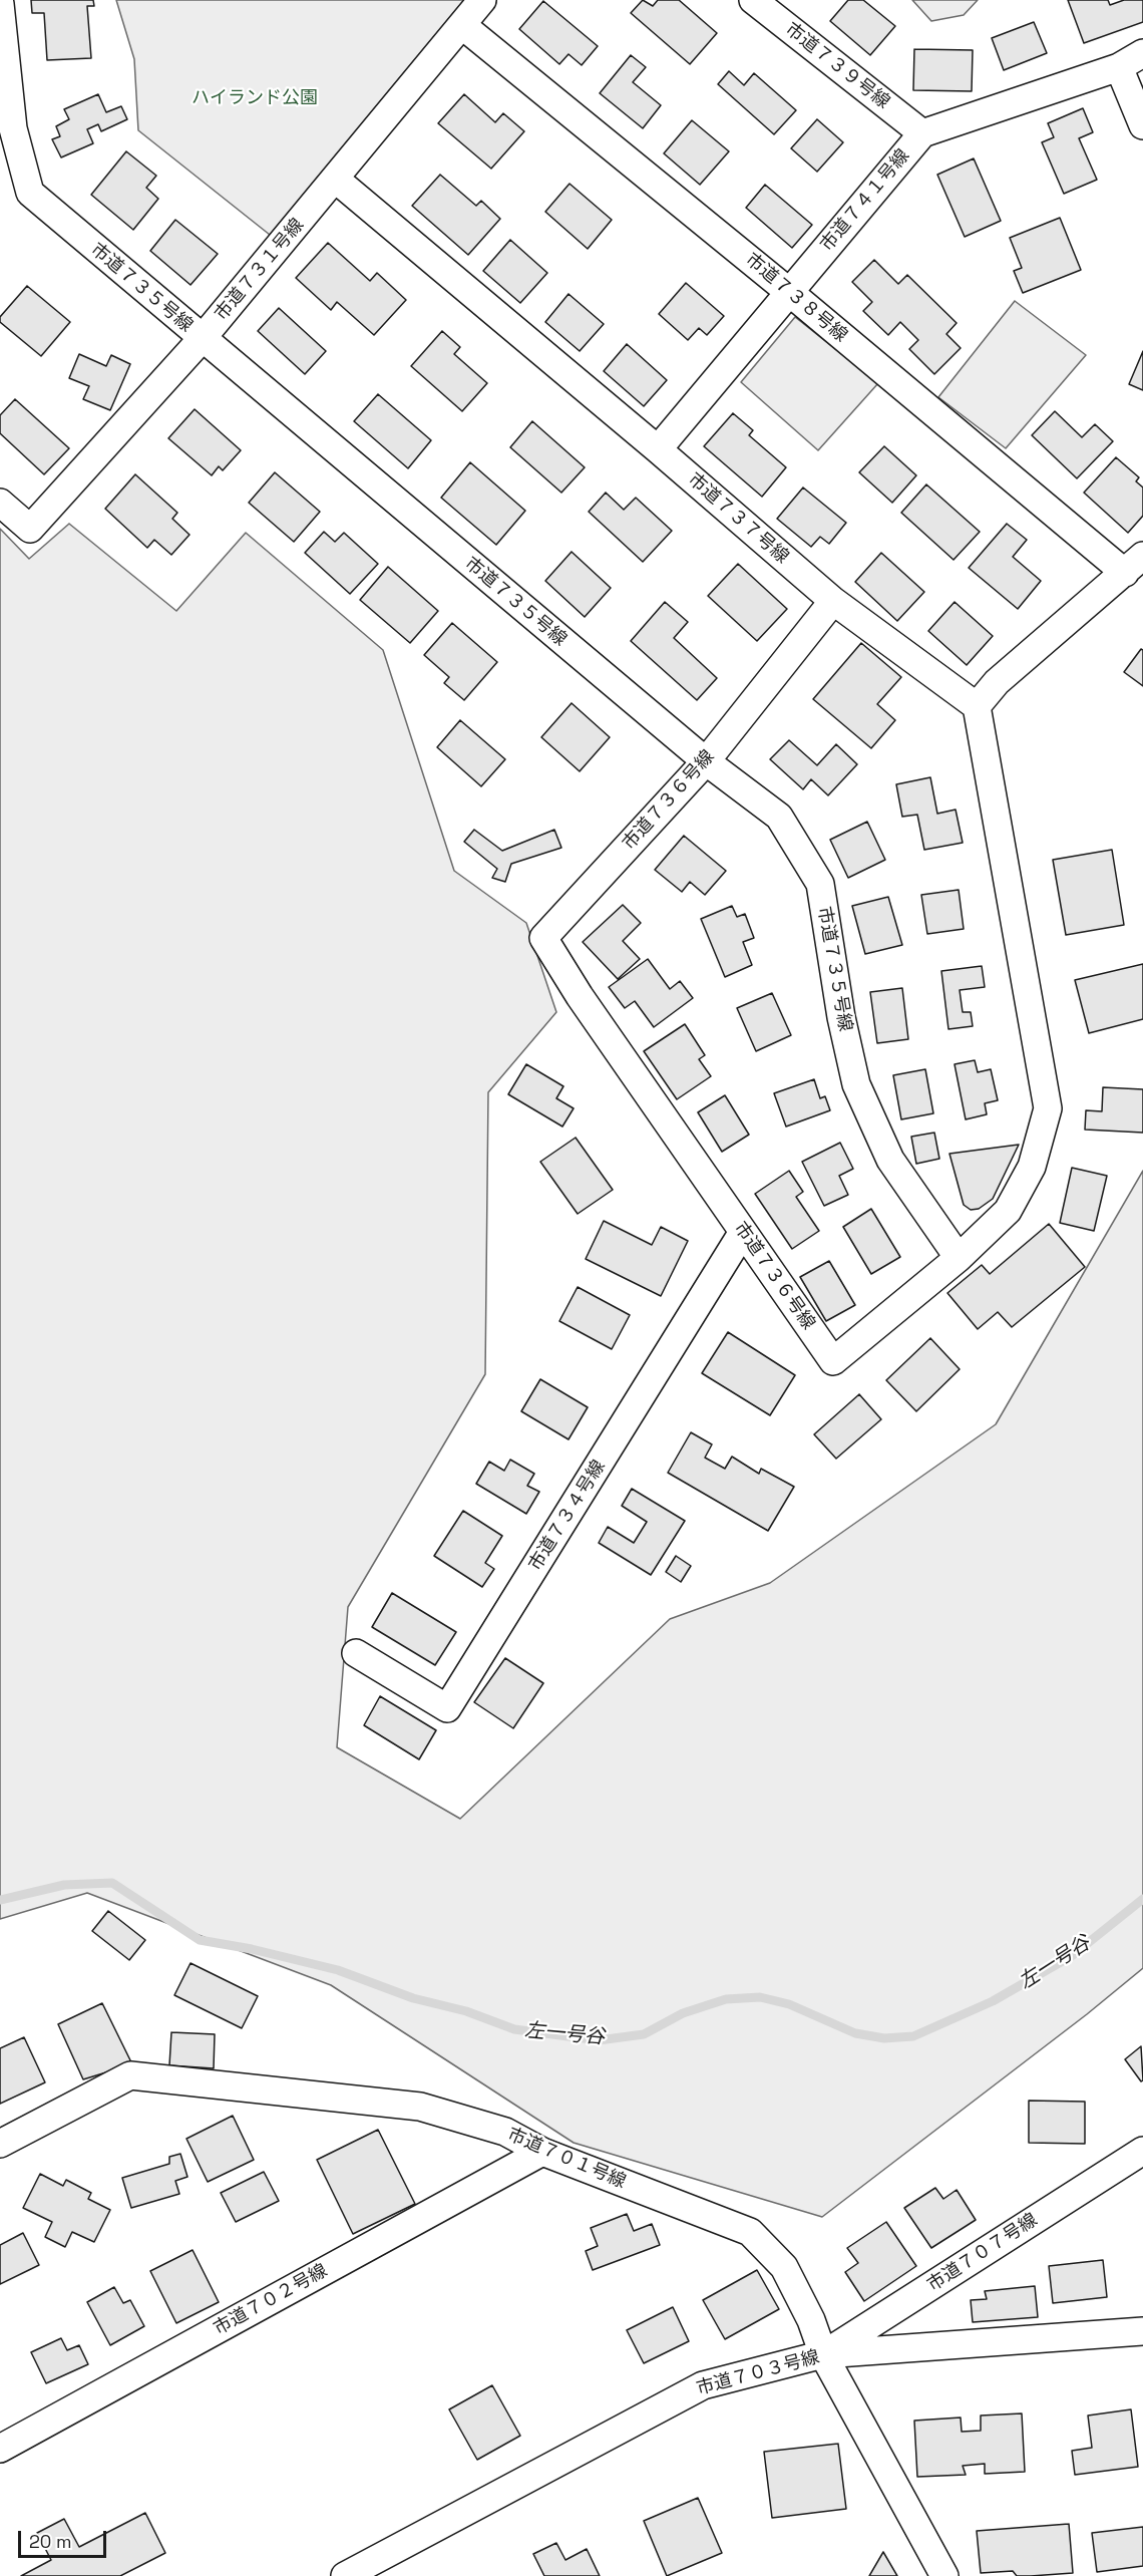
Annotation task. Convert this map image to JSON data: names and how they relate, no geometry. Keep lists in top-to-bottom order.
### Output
{
  "streets": {
    "street": [
      "市道７３９号線",
      "市道７４１号線",
      "市道７３１号線",
      "市道７３５号線",
      "市道７３８号線",
      "市道７３７号線",
      "市道７３６号線",
      "市道７３４号線",
      "市道７０１号線",
      "市道７０７号線",
      "市道７０２号線",
      "市道７０３号線"
    ]
  },
  "crossings": [
    ["市道７３９号線", "市道７４１号線"],
    ["市道７４１号線", "市道７３８号線"],
    ["市道７４１号線", "市道７３７号線"],
    ["市道７３１号線", "市道７３５号線"],
    ["市道７３１号線", "市道７３８号線"],
    ["市道７３１号線", "市道７３７号線"],
    ["市道７３５号線", "市道７３６号線"],
    ["市道７３７号線", "市道７３６号線"],
    ["市道７３６号線", "市道７３４号線"],
    ["市道７０１号線", "市道７０７号線"],
    ["市道７０１号線", "市道７０２号線"],
    ["市道７０１号線", "市道７０３号線"],
    ["市道７０７号線", "市道７０３号線"]
  ],
  "water": ["左一号谷"],
  "parks": ["ハイランド公園"],
  "scale_bar": "20 m"
}
